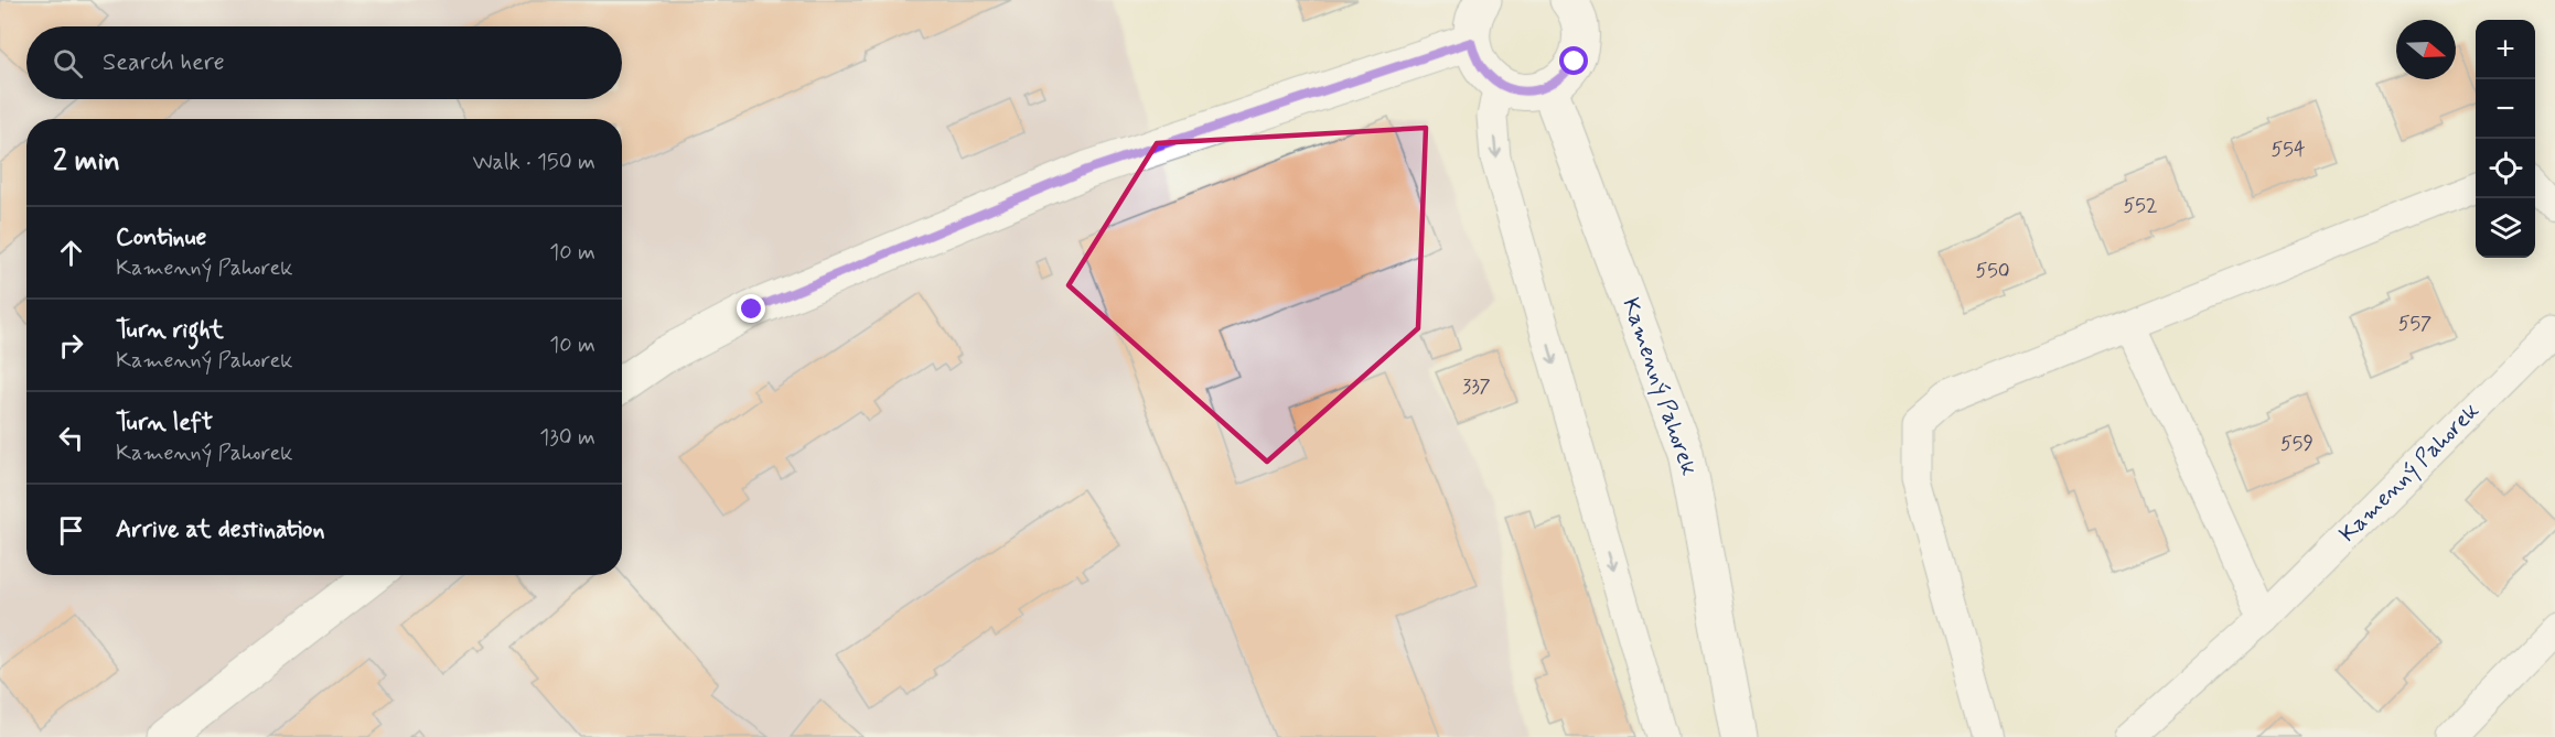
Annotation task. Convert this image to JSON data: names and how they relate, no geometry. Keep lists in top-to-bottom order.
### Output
{
  "streets": {
    "street": ["Kamenný Pahorek"]
  },
  "house_numbers": [
    "554",
    "552",
    "550",
    "557",
    "337",
    "559"
  ],
  "north": "right",
  "page": {
    "map_buttons": ["+", "−"],
    "search": "Search here",
    "heading": ["2 min", "Walk · 150 m"],
    "list": [
      ["Continue", "Kamenný Pahorek", "10 m"],
      ["Turn right", "Kamenný Pahorek", "10 m"],
      ["Turn left", "Kamenný Pahorek", "130 m"],
      "Arrive at destination"
    ]
  }
}
